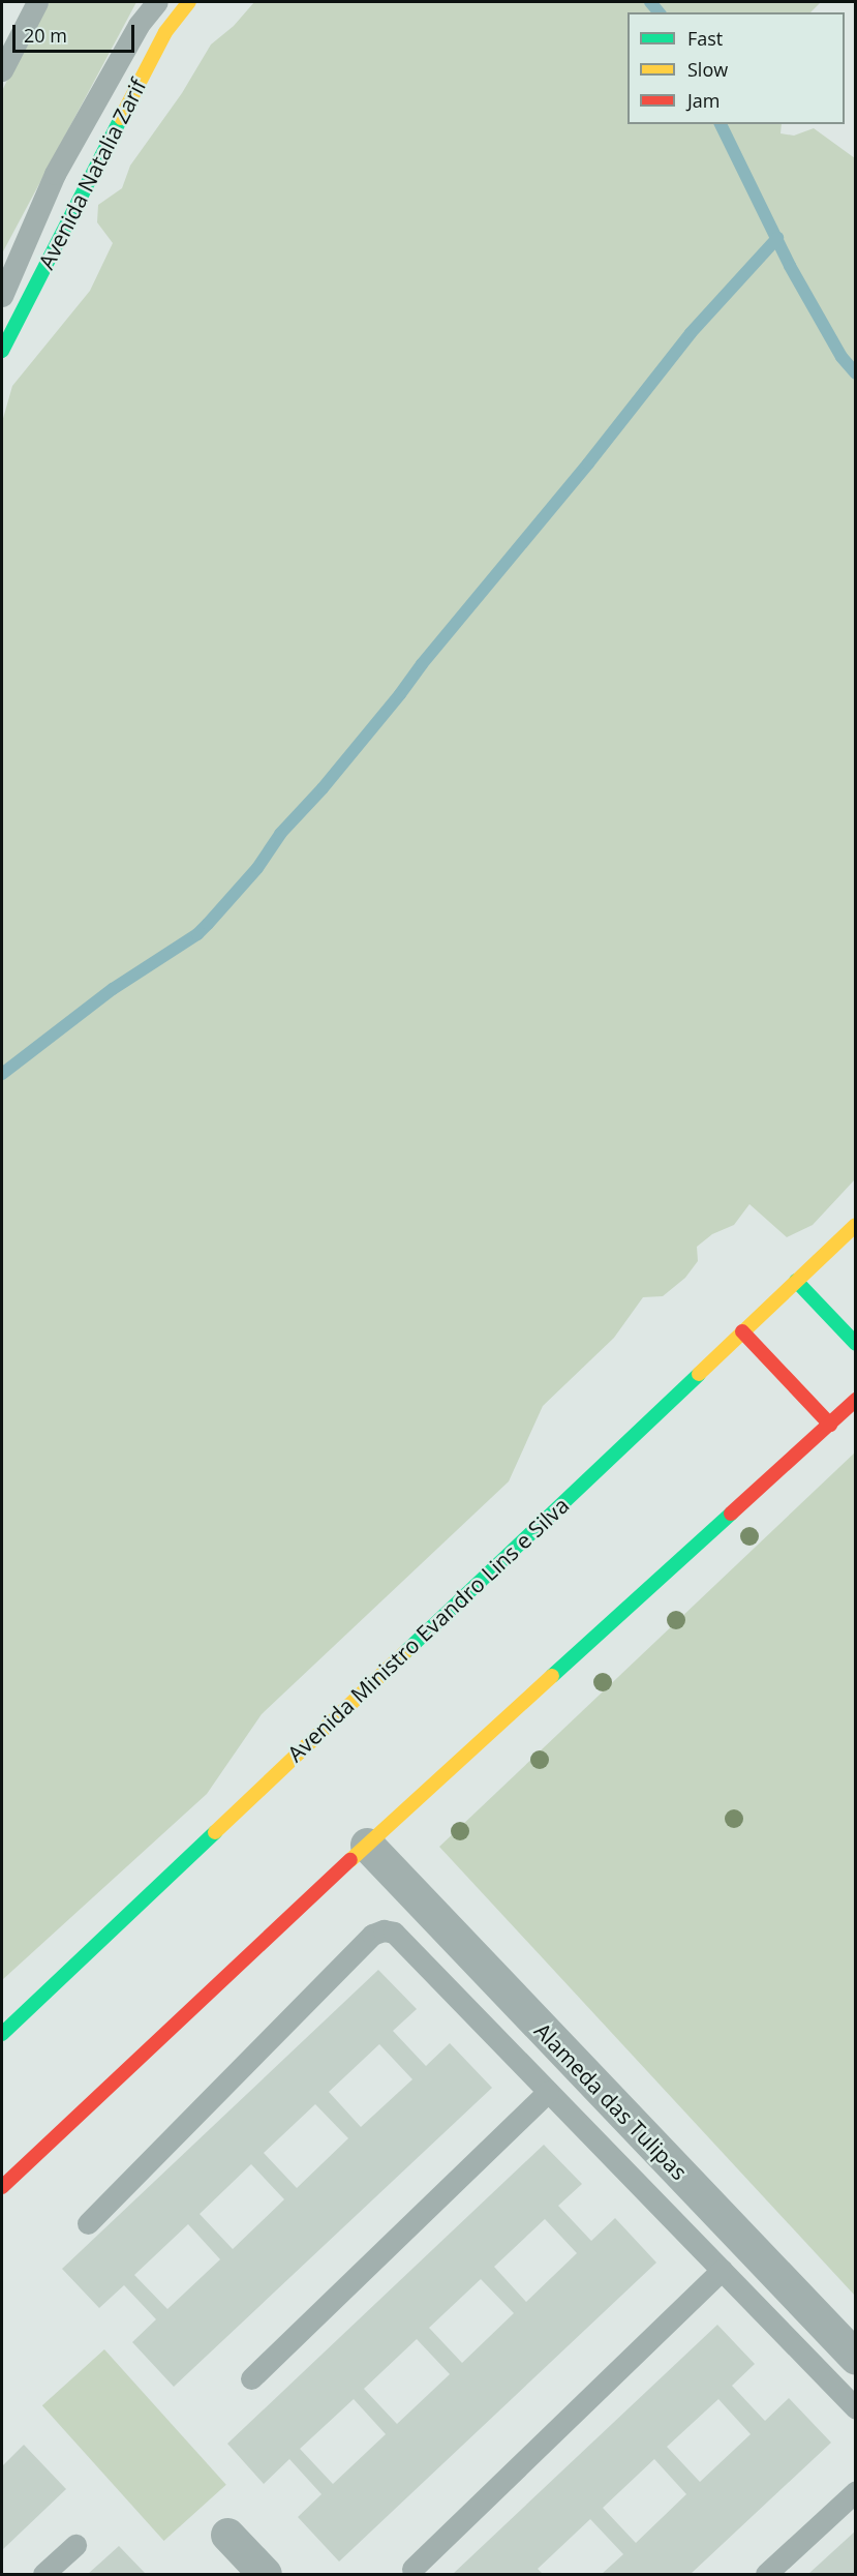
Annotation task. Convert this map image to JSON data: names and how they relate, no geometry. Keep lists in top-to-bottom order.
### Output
{
  "streets": {
    "street": ["Avenida Natalia Zarif", "Avenida Ministro Evandro Lins e Silva", "Alameda das Tulipas"]
  },
  "legend": ["Fast", "Slow", "Jam"],
  "scale_bar": "20 m"
}
